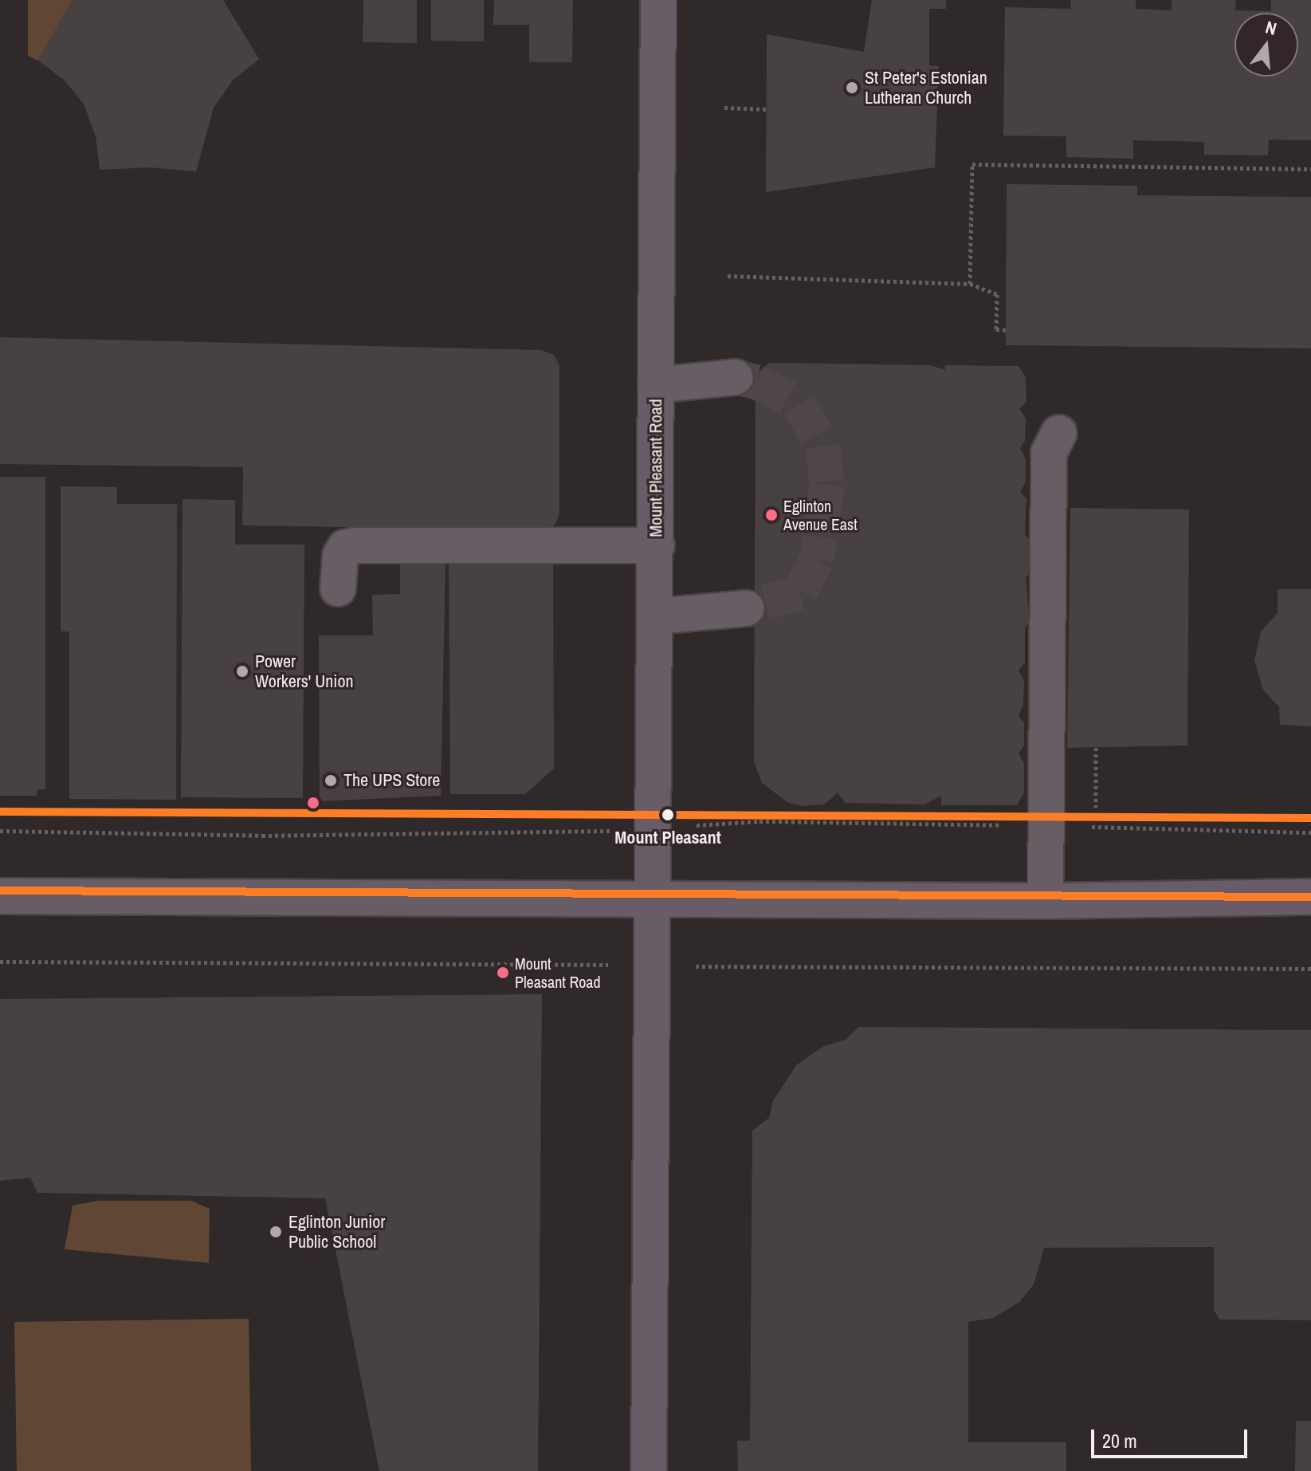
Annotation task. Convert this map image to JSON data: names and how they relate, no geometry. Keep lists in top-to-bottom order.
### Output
{
  "streets": {
    "main road": ["Mount Pleasant Road"]
  },
  "places": [
    "St Peter's Estonian Lutheran Church",
    "Eglinton Avenue East",
    "Power Workers' Union",
    "The UPS Store",
    "Mount Pleasant",
    "Mount Pleasant Road",
    "Eglinton Junior Public School"
  ],
  "scale_bar": "20 m",
  "north": "top"
}
